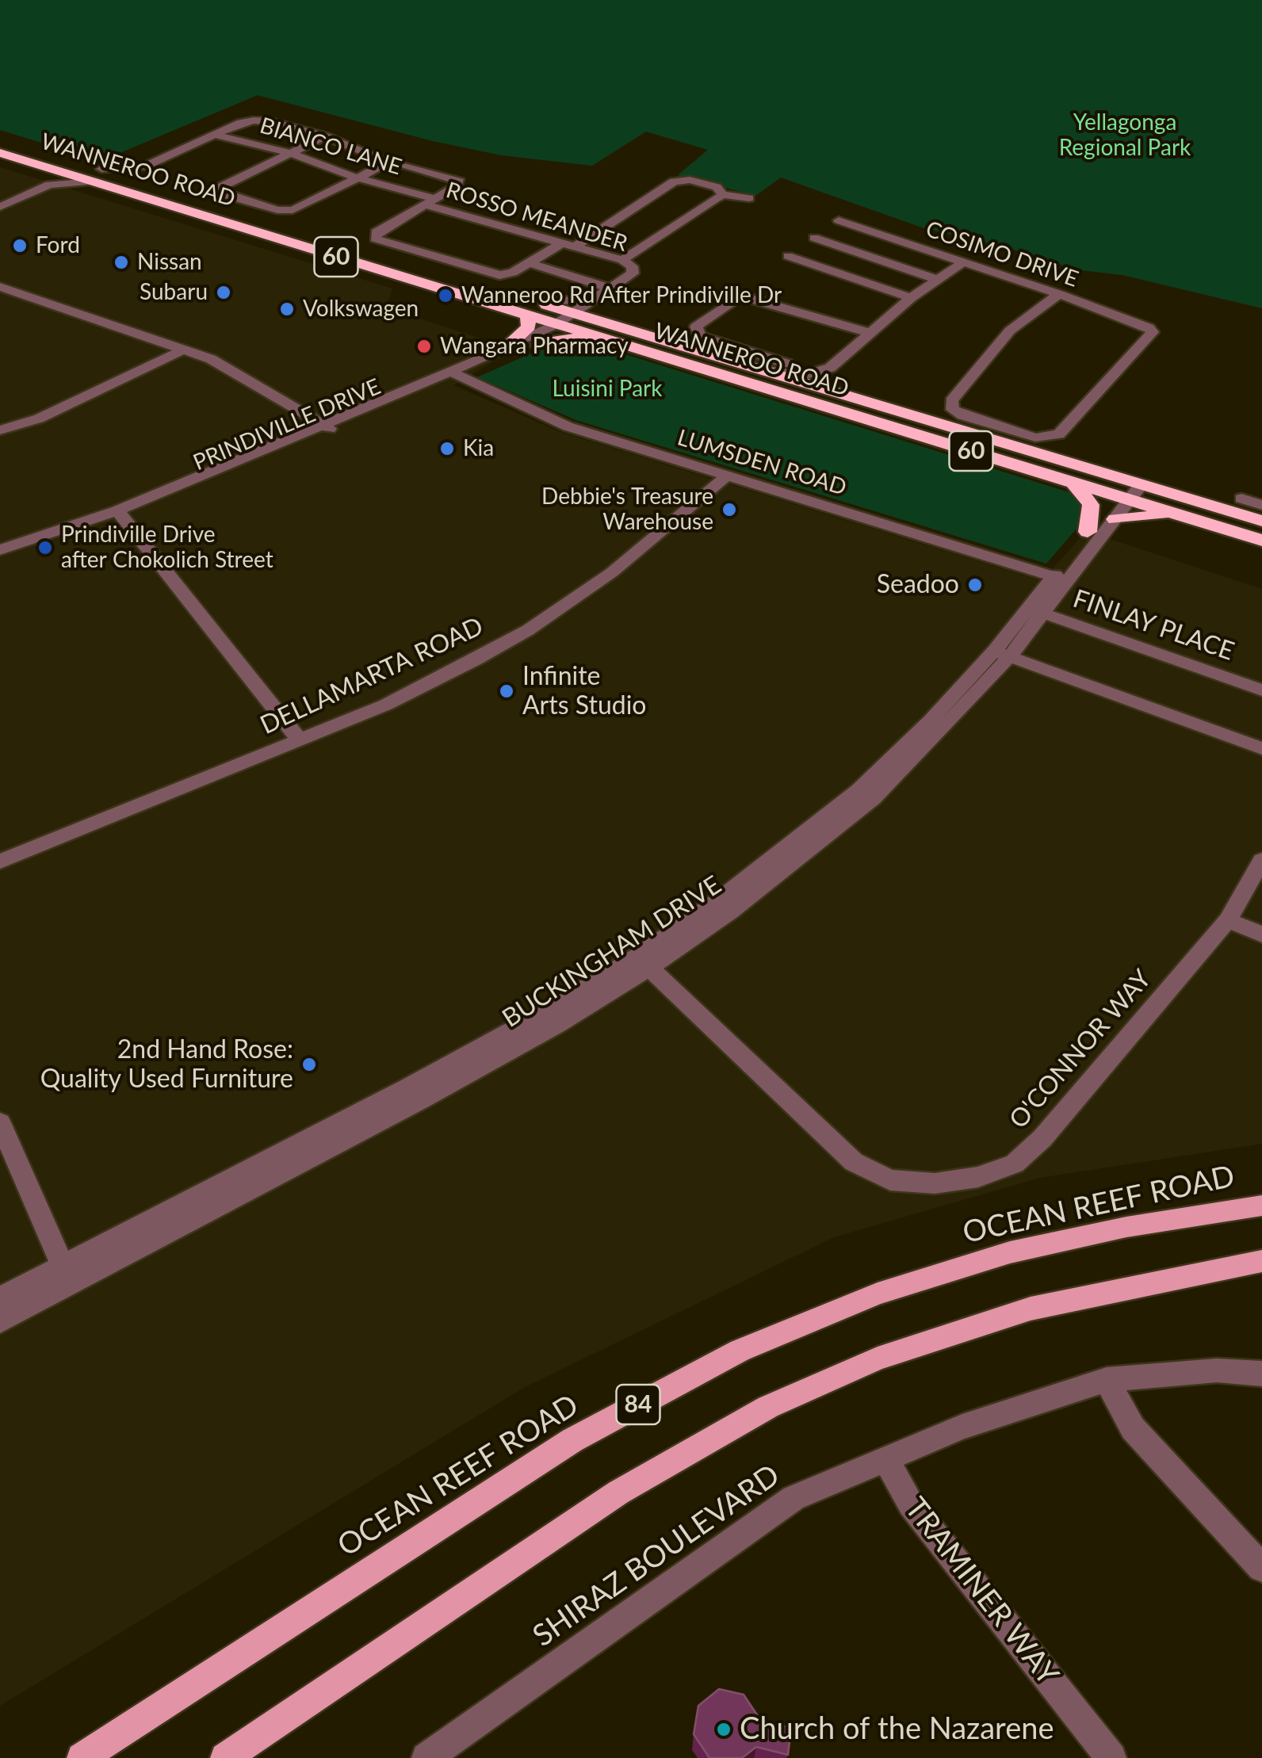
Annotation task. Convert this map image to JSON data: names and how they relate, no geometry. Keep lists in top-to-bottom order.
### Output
{
  "streets": {
    "highway": ["WANNEROO ROAD", "60"],
    "main road": ["OCEAN REEF ROAD", "84"],
    "street": [
      "BIANCO LANE",
      "ROSSO MEANDER",
      "COSIMO DRIVE",
      "PRINDIVILLE DRIVE",
      "LUMSDEN ROAD",
      "FINLAY PLACE",
      "DELLAMARTA ROAD",
      "BUCKINGHAM DRIVE",
      "O'CONNOR WAY",
      "SHIRAZ BOULEVARD",
      "TRAMINER WAY"
    ]
  },
  "crossings": [
    ["BIANCO LANE", "ROSSO MEANDER"],
    ["WANNEROO ROAD", "ROSSO MEANDER"],
    ["WANNEROO ROAD", "PRINDIVILLE DRIVE"],
    ["WANNEROO ROAD", "BUCKINGHAM DRIVE"],
    ["ROSSO MEANDER", "PRINDIVILLE DRIVE"],
    ["PRINDIVILLE DRIVE", "LUMSDEN ROAD"],
    ["LUMSDEN ROAD", "DELLAMARTA ROAD"],
    ["LUMSDEN ROAD", "BUCKINGHAM DRIVE"],
    ["FINLAY PLACE", "BUCKINGHAM DRIVE"],
    ["BUCKINGHAM DRIVE", "O'CONNOR WAY"],
    ["SHIRAZ BOULEVARD", "TRAMINER WAY"]
  ],
  "parks": ["Yellagonga Regional Park", "Luisini Park"],
  "places": [
    "Ford",
    "Nissan",
    "Subaru",
    "Wanneroo Rd After Prindiville Dr",
    "Volkswagen",
    "Wangara Pharmacy",
    "Kia",
    "Debbie's Treasure Warehouse",
    "Prindiville Drive after Chokolich Street",
    "Seadoo",
    "Infinite Arts Studio",
    "2nd Hand Rose: Quality Used Furniture",
    "Church of the Nazarene"
  ]
}
